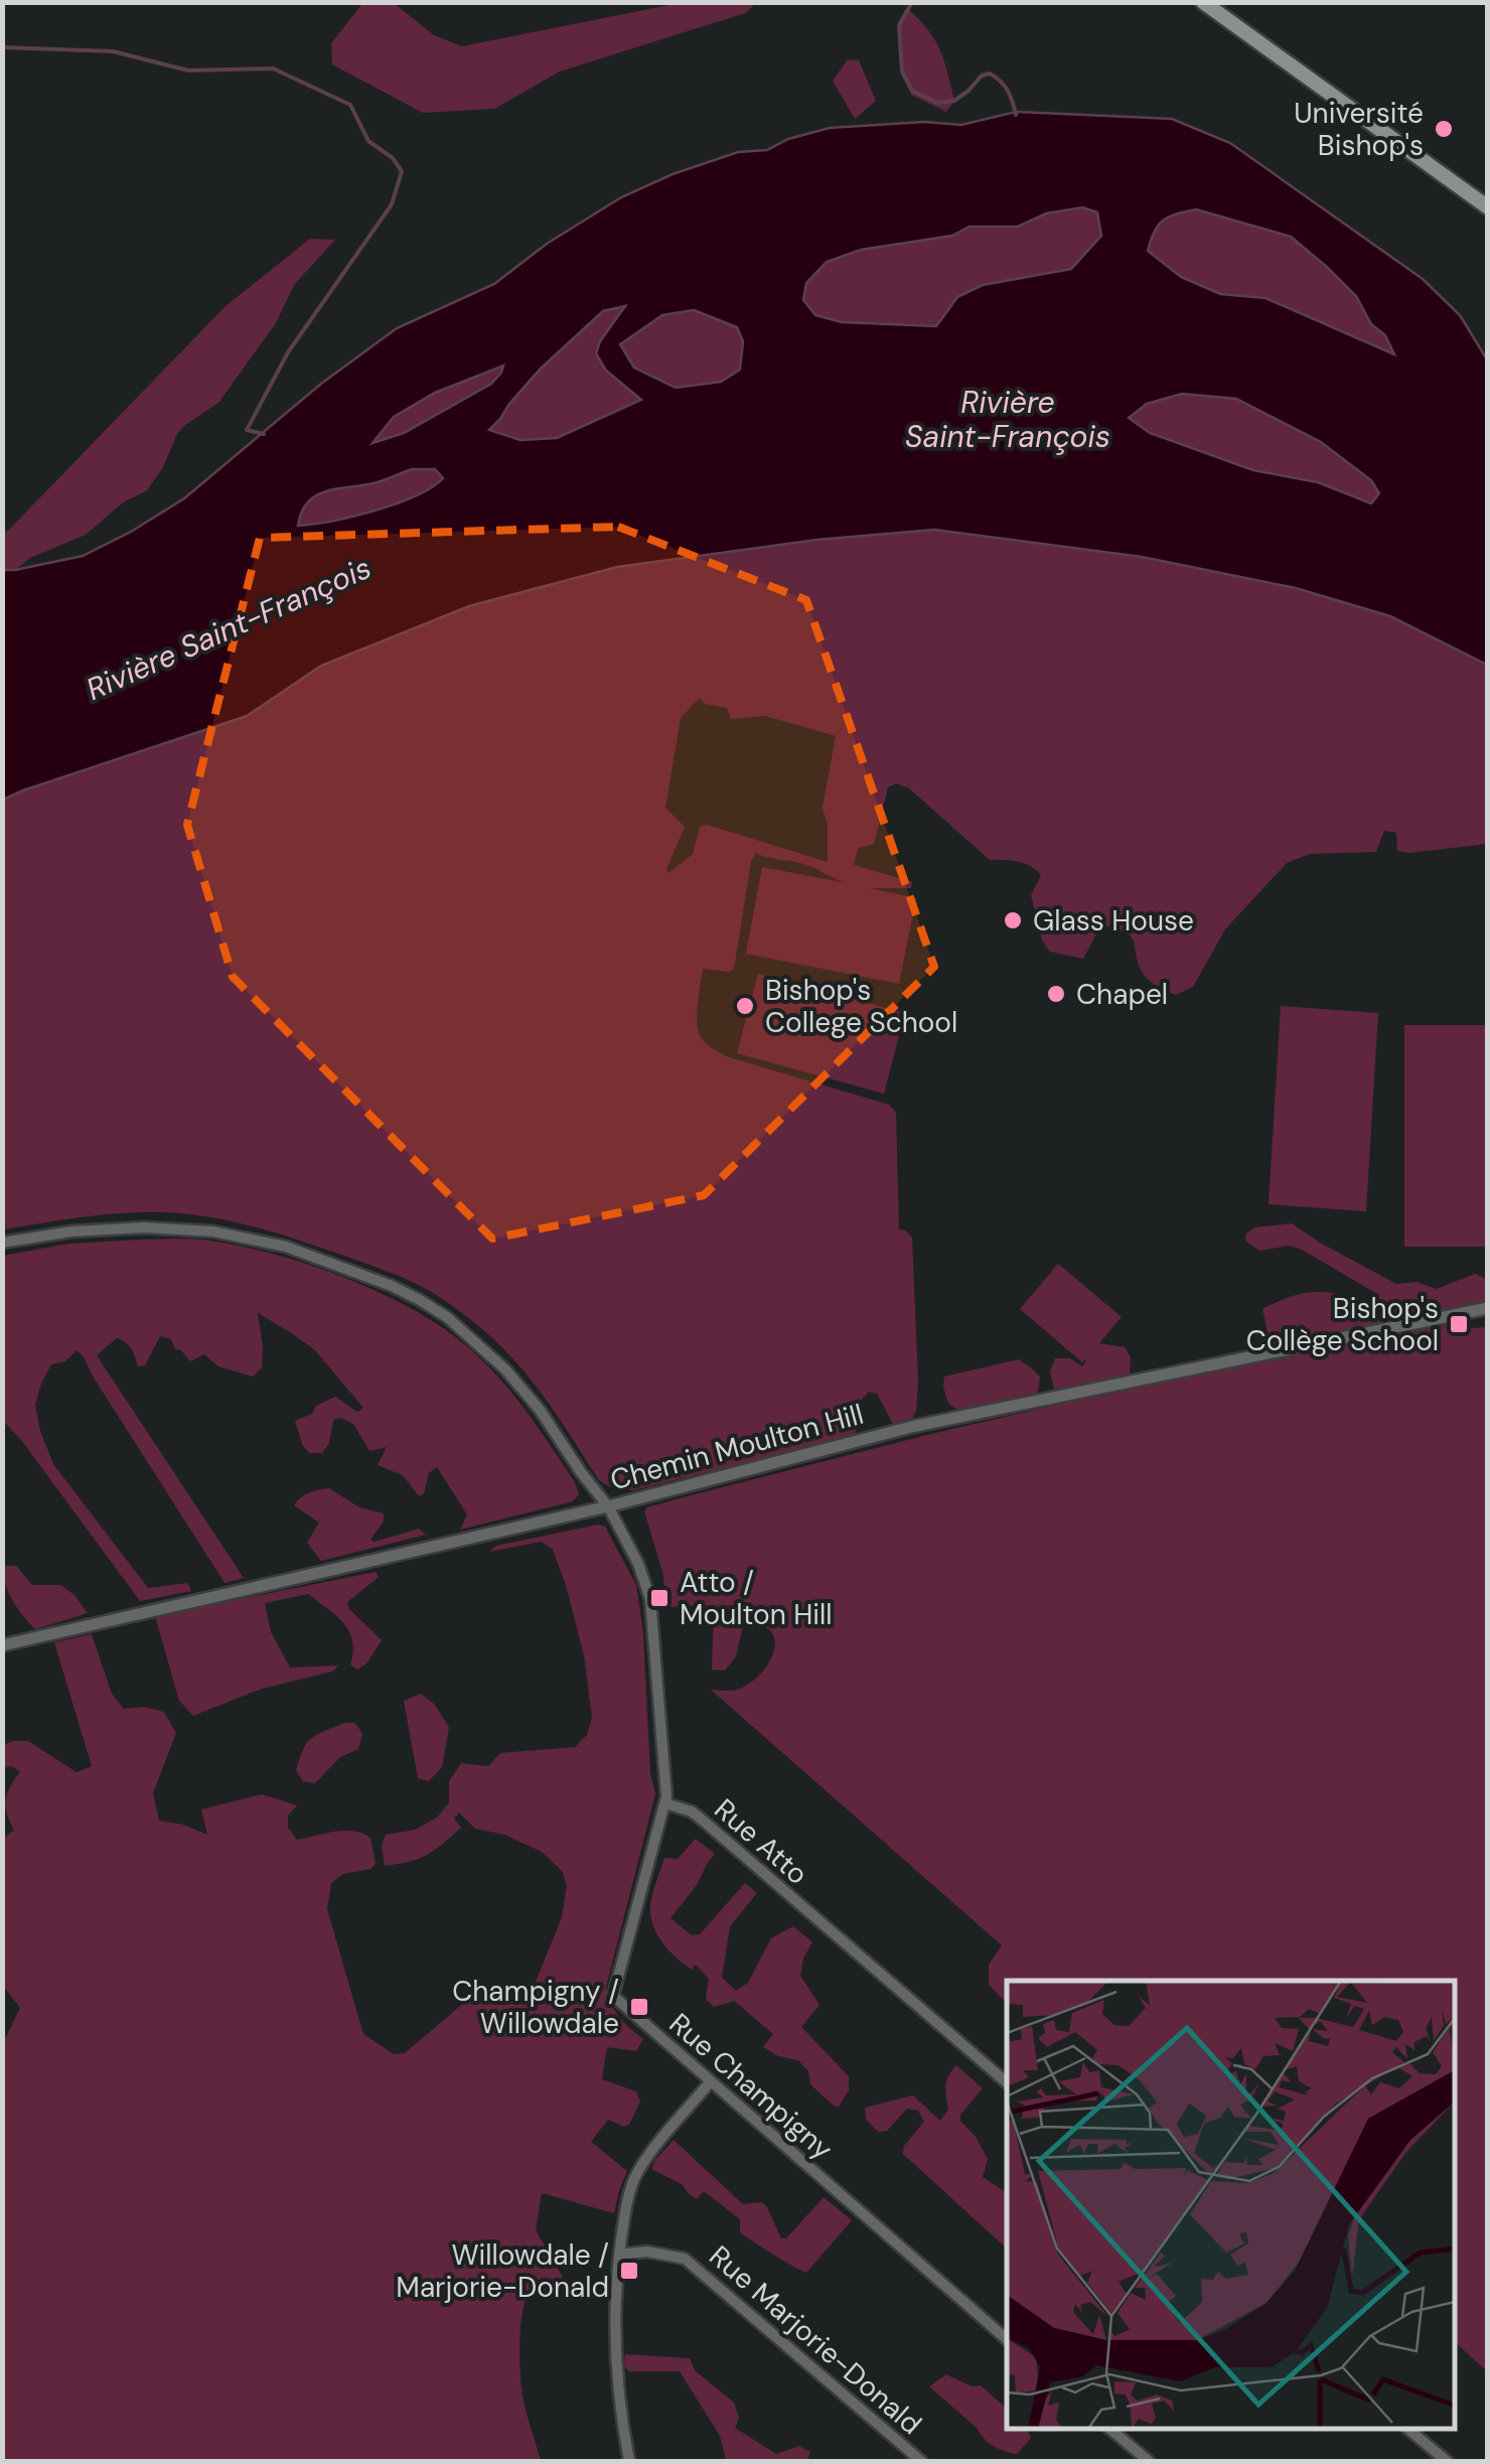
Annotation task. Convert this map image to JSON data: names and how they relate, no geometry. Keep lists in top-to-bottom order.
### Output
{
  "streets": {
    "street": [
      "Chemin Moulton Hill",
      "Rue Atto",
      "Rue Champigny",
      "Rue Marjorie-Donald"
    ]
  },
  "crossings": [
    ["Rue Atto", "Rue Champigny"]
  ],
  "water": ["Rivière Saint-François"],
  "places": {
    "other": [
      "Université Bishop's",
      "Glass House",
      "Chapel",
      "Bishop's College School"
    ],
    "transit": [
      "Bishop's Collège School",
      "Atto / Moulton Hill",
      "Champigny / Willowdale",
      "Willowdale / Marjorie-Donald"
    ]
  }
}
